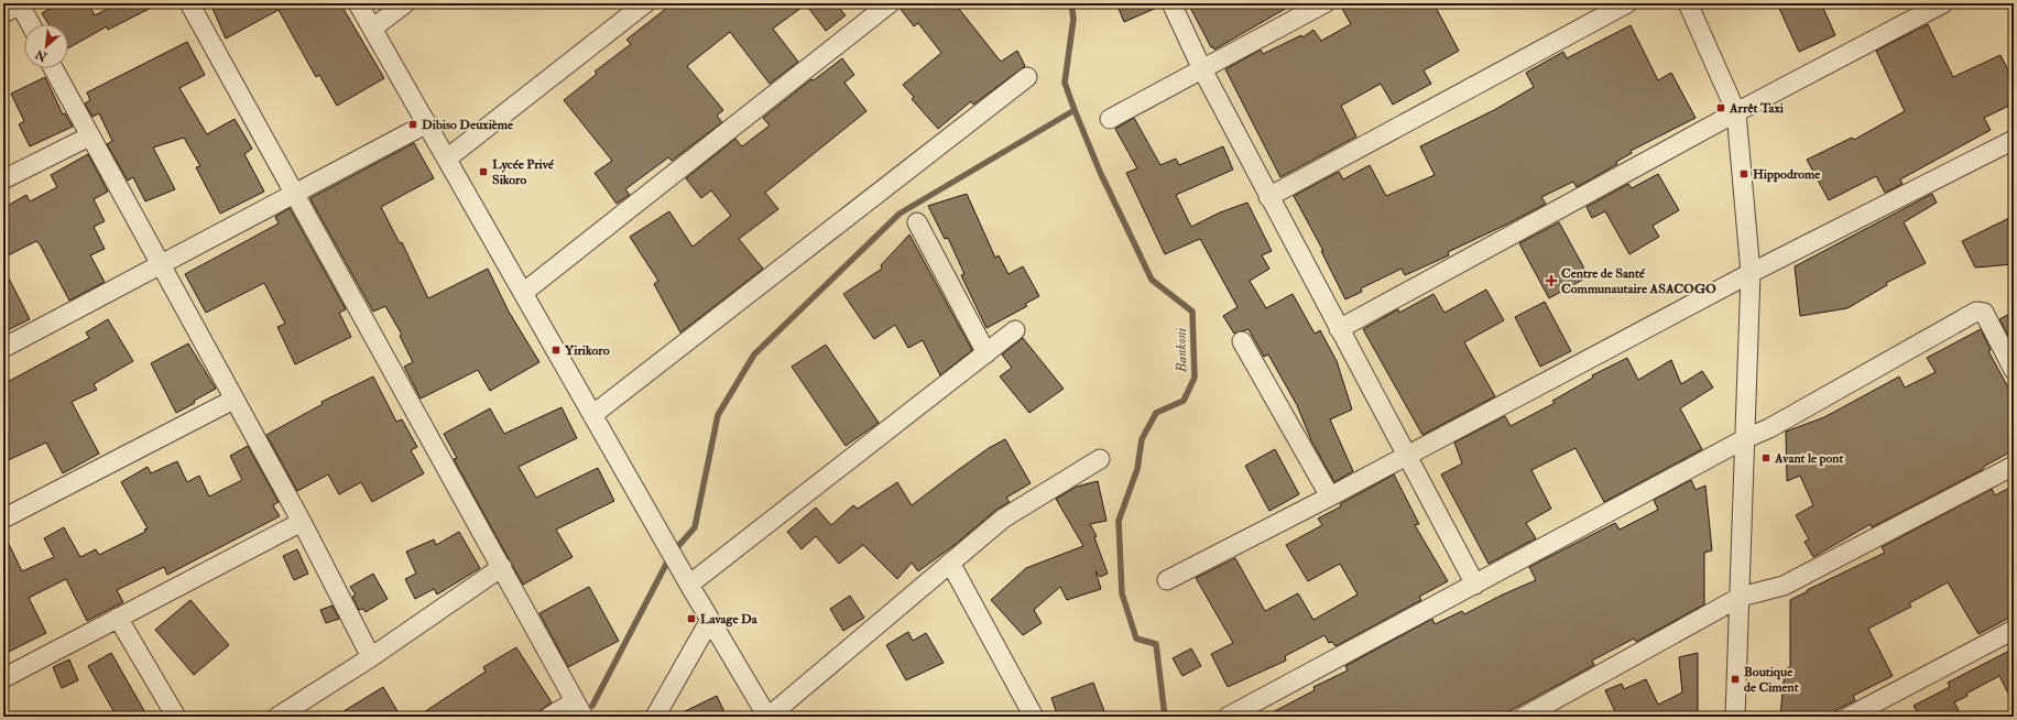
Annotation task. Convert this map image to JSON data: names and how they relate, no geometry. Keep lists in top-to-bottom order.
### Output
{
  "water": ["Bankoni"],
  "places": {
    "transit": [
      "Arrêt Taxi",
      "Dibiso Deuxième",
      "Lycée Privé Sikoro",
      "Hippodrome",
      "Yirikoro",
      "Avant le pont",
      "Lavage Da",
      "Boutique de Ciment"
    ],
    "health": ["Centre de Santé Communautaire ASACOGO"]
  },
  "north": "bottom left"
}
